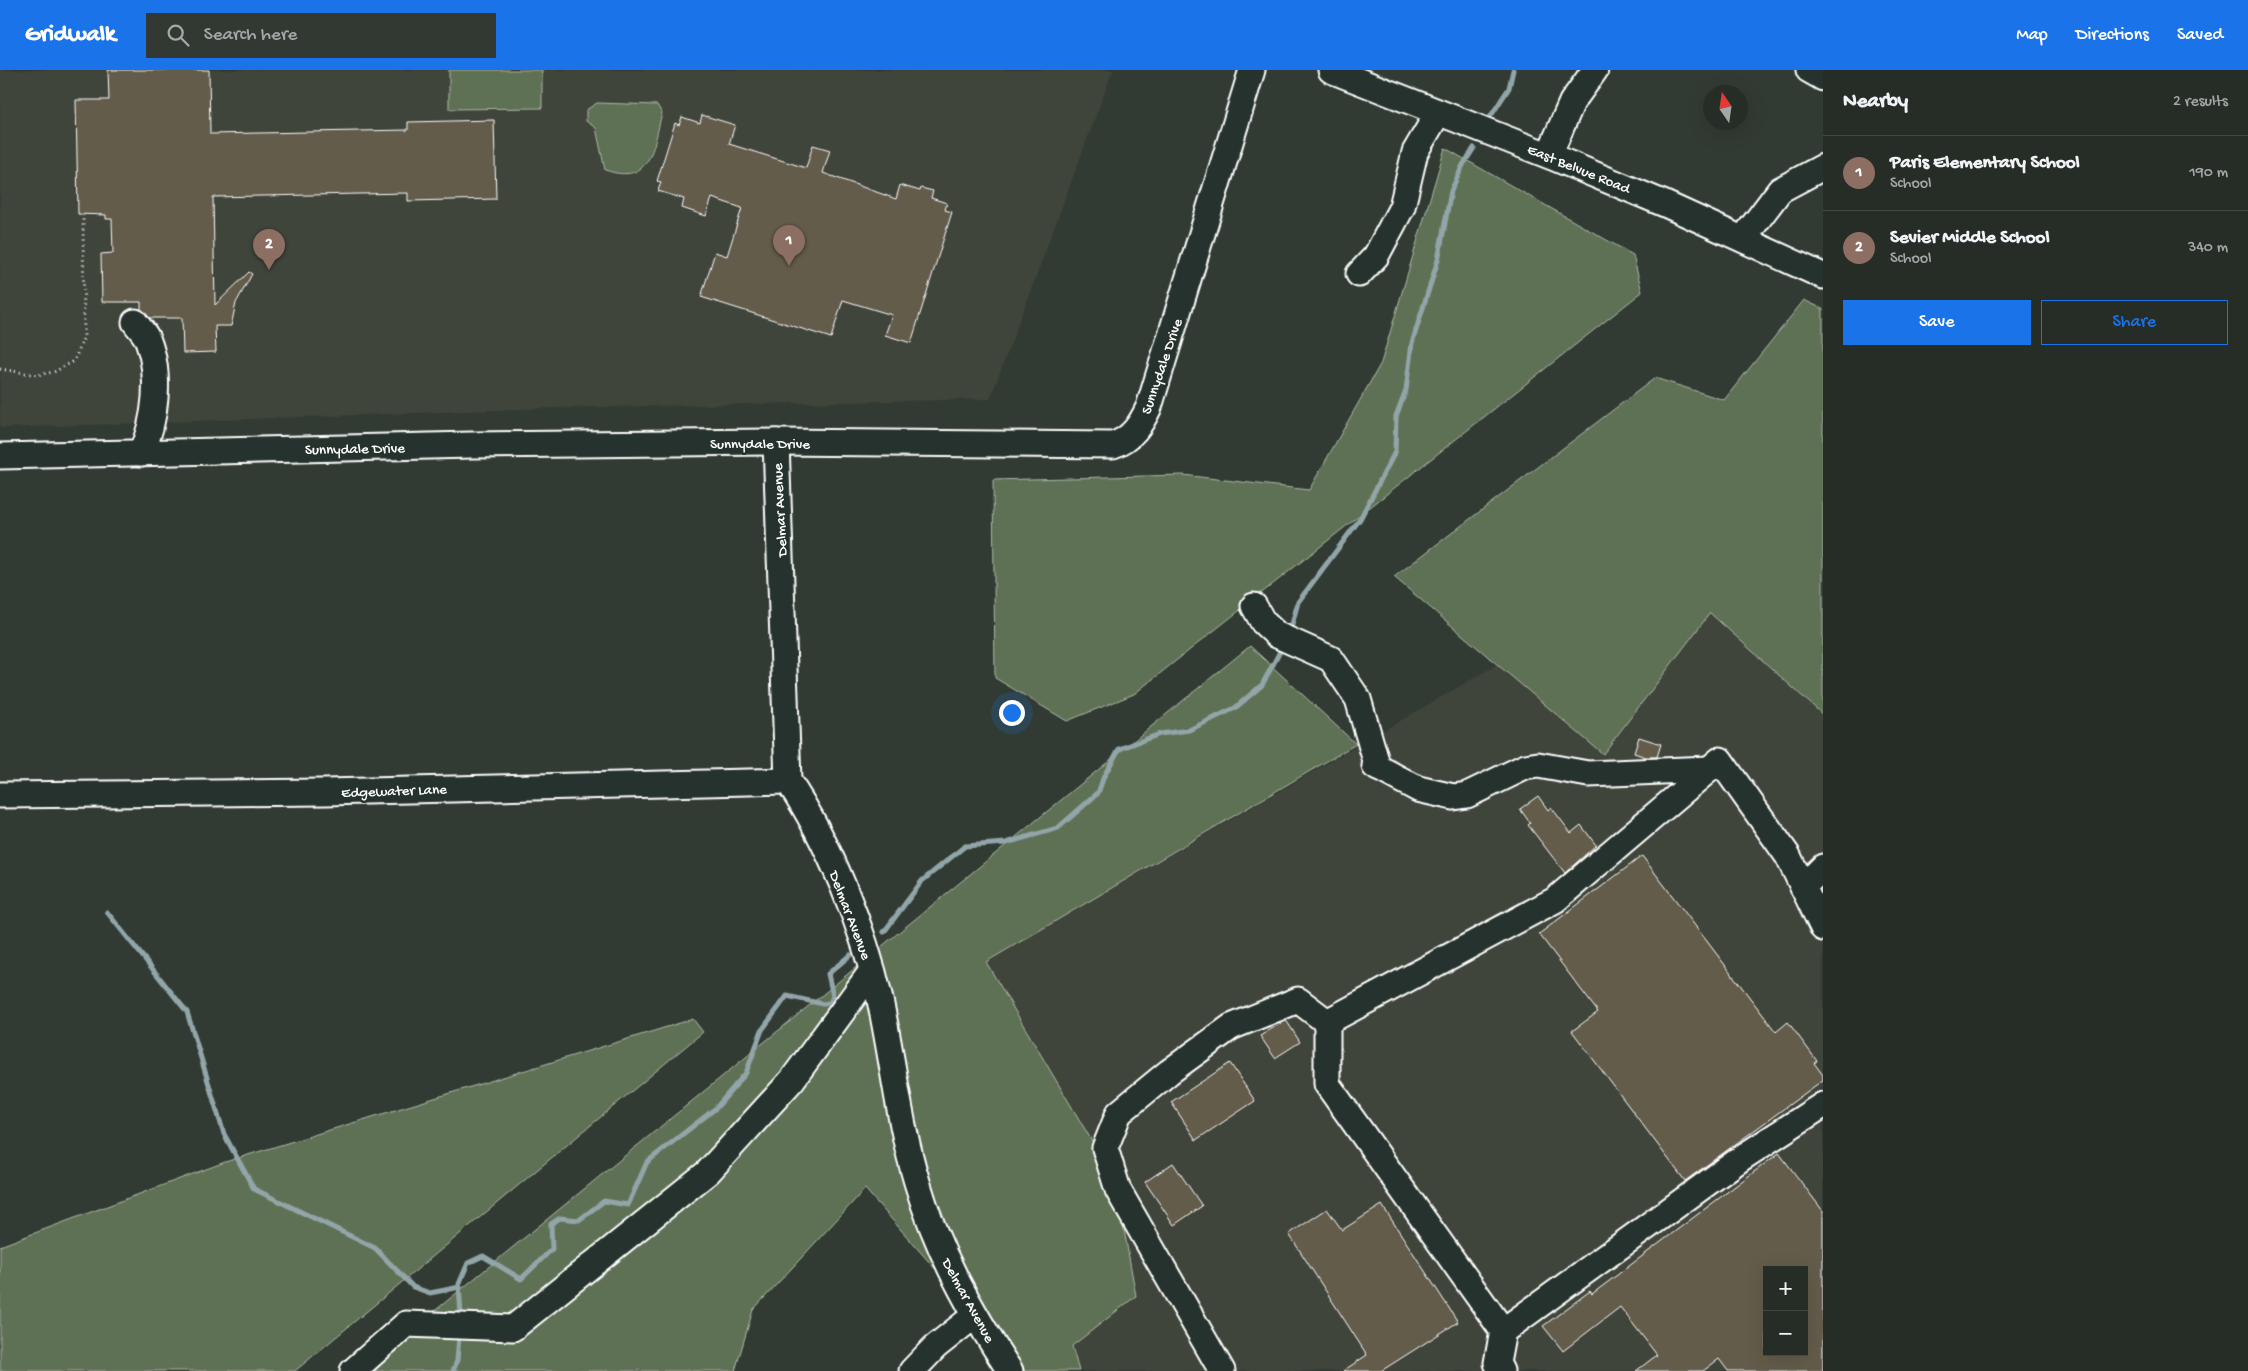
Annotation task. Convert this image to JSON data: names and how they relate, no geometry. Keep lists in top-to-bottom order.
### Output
{
  "streets": {
    "street": [
      "East Belvue Road",
      "Sunnydale Drive",
      "Delmar Avenue",
      "Edgewater Lane"
    ]
  },
  "crossings": [
    ["Sunnydale Drive", "Delmar Avenue"],
    ["Delmar Avenue", "Edgewater Lane"]
  ],
  "north": "top",
  "page": {
    "header": "Gridwalk",
    "search": "Search here",
    "nav": ["Map", "Directions", "Saved"],
    "heading": ["Nearby", "2 results"],
    "list": [
      {
        "mark": "1",
        "name": "Paris Elementary School",
        "note": "School",
        "value": "190 m"
      },
      {
        "mark": "2",
        "name": "Sevier Middle School",
        "note": "School",
        "value": "340 m"
      }
    ],
    "pins": ["1", "2"],
    "buttons": ["Save", "Share"],
    "map_buttons": ["+", "−"]
  }
}
